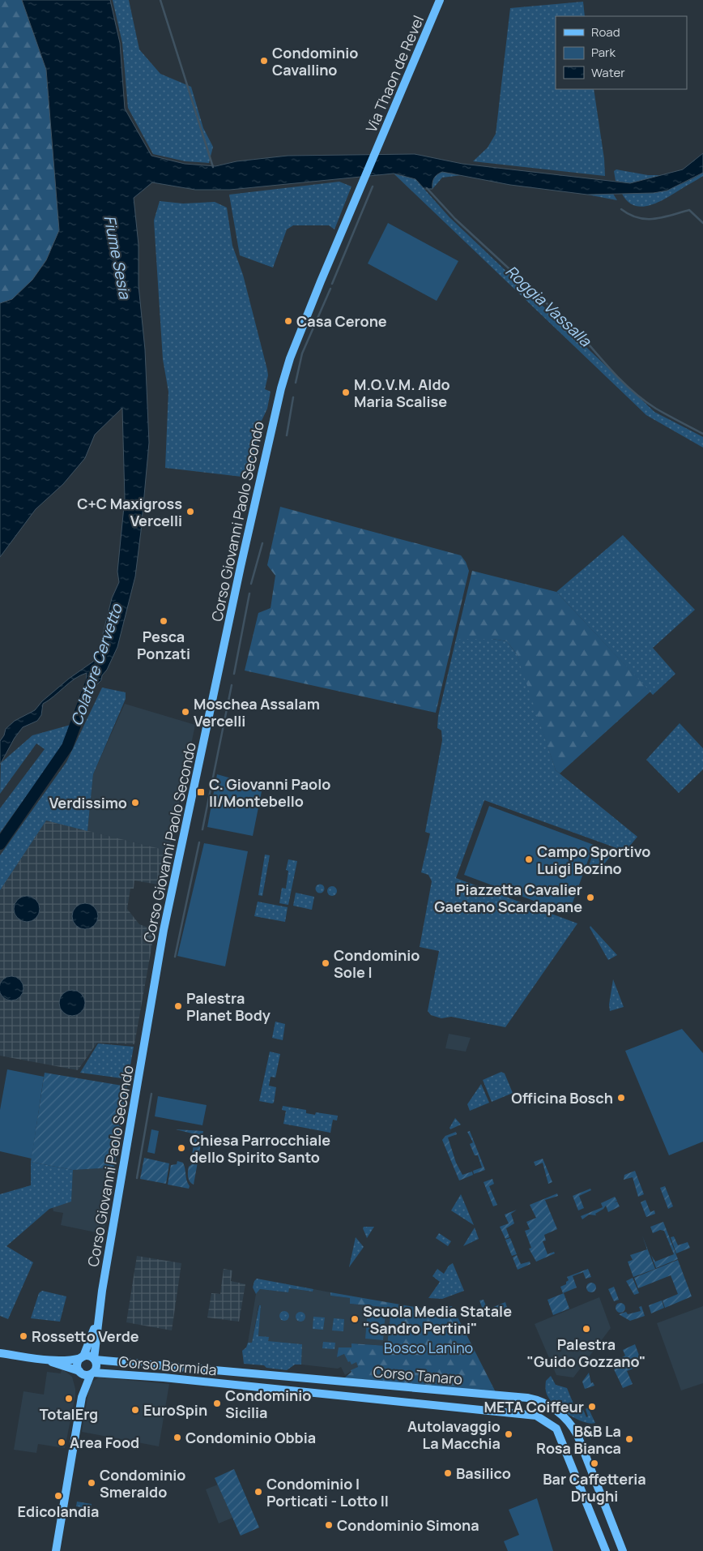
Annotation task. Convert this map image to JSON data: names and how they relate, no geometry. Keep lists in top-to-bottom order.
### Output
{
  "streets": {
    "main road": [
      "Via Thaon de Revel",
      "Corso Giovanni Paolo Secondo",
      "Corso Bormida",
      "Corso Tanaro"
    ]
  },
  "crossings": [
    ["Via Thaon de Revel", "Corso Giovanni Paolo Secondo"],
    ["Corso Giovanni Paolo Secondo", "Corso Bormida"],
    ["Corso Bormida", "Corso Tanaro"]
  ],
  "water": ["Fiume Sesia", "Roggia Vassalla", "Colatore Cervetto"],
  "parks": ["Bosco Lanino"],
  "places": {
    "other": [
      "Condominio Cavallino",
      "Casa Cerone",
      "M.O.V.M. Aldo Maria Scalise",
      "C+C Maxigross Vercelli",
      "Pesca Ponzati",
      "Moschea Assalam Vercelli",
      "Verdissimo",
      "Campo Sportivo Luigi Bozino",
      "Piazzetta Cavalier Gaetano Scardapane",
      "Condominio Sole I",
      "Palestra Planet Body",
      "Officina Bosch",
      "Chiesa Parrocchiale dello Spirito Santo",
      "Scuola Media Statale \"Sandro Pertini\"",
      "Palestra \"Guido Gozzano\"",
      "Rossetto Verde",
      "TotalErg",
      "Condominio Sicilia",
      "META Coiffeur",
      "EuroSpin",
      "Autolavaggio La Macchia",
      "Condominio Obbia",
      "B&B La Rosa Bianca",
      "Area Food",
      "Bar Caffetteria Drughi",
      "Basilico",
      "Condominio Smeraldo",
      "Condominio I Porticati - Lotto II",
      "Edicolandia",
      "Condominio Simona"
    ],
    "transit": ["C. Giovanni Paolo II/Montebello"]
  },
  "legend": ["Road", "Park", "Water"]
}
